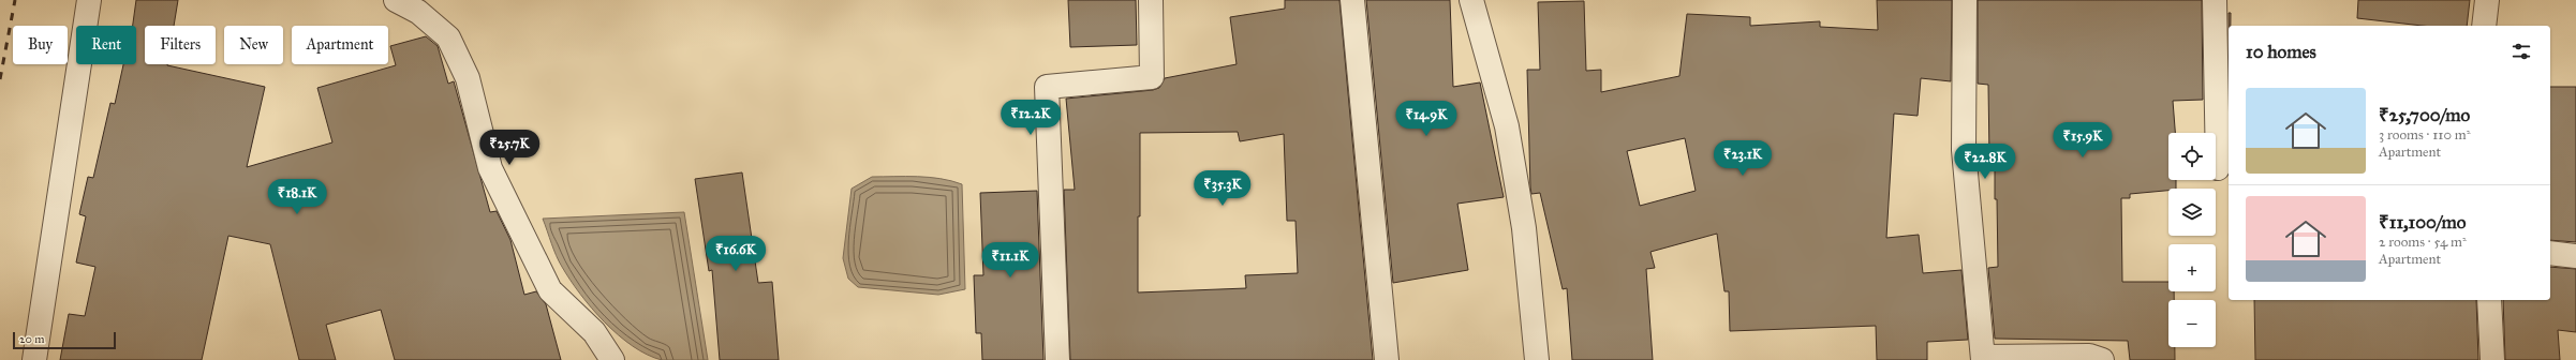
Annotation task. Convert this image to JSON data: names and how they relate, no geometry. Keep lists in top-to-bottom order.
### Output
{
  "scale_bar": "20 m",
  "page": {
    "chip": [
      "Buy",
      "Rent",
      "Filters",
      "New",
      "Apartment"
    ],
    "heading": "10 homes",
    "list": [
      {
        "name": "₹25,700/mo",
        "note": "3 rooms · 110 m² · Apartment"
      },
      {
        "name": "₹11,100/mo",
        "note": "2 rooms · 54 m² · Apartment"
      }
    ],
    "price": [
      "₹12.2K",
      "₹14.9K",
      "₹15.9K",
      "₹25.7K",
      "₹23.1K",
      "₹22.8K",
      "₹35.3K",
      "₹18.1K",
      "₹16.6K",
      "₹11.1K"
    ],
    "map_buttons": ["+", "−"],
    "scale": "20 m"
  }
}
